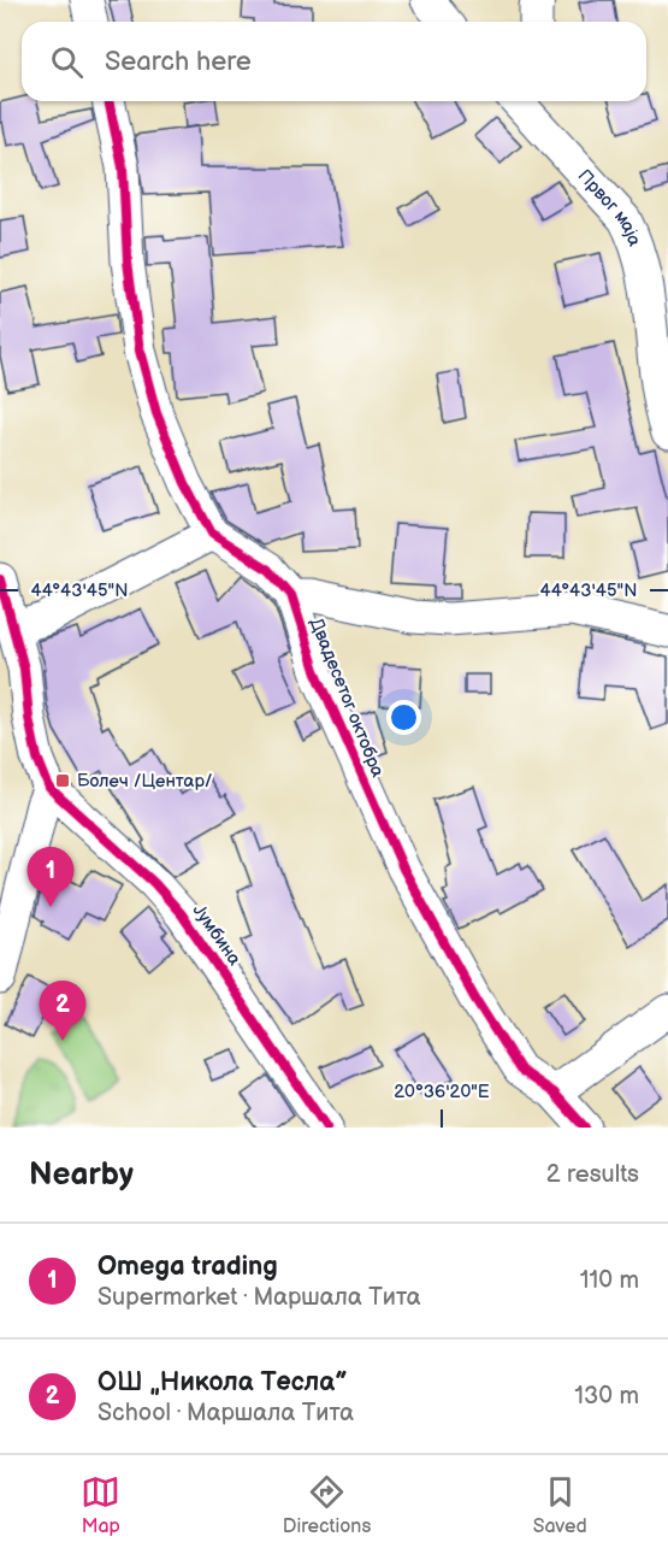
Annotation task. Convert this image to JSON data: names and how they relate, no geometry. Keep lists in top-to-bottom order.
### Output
{
  "streets": {
    "street": ["Првог маја", "Двадесетог октобра", "Јумбина"]
  },
  "places": {
    "transit": ["Болеч /Центар/"]
  },
  "page": {
    "search": "Search here",
    "pins": ["1", "2"],
    "heading": ["Nearby", "2 results"],
    "list": [
      {
        "mark": "1",
        "name": "Omega trading",
        "note": "Supermarket · Маршала Тита",
        "value": "110 m"
      },
      {
        "mark": "2",
        "name": "ОШ „Никола Тесла”",
        "note": "School · Маршала Тита",
        "value": "130 m"
      }
    ],
    "nav": ["Map", "Directions", "Saved"]
  },
  "coordinates": ["44°43'45\"N", "20°36'20\"E"]
}
